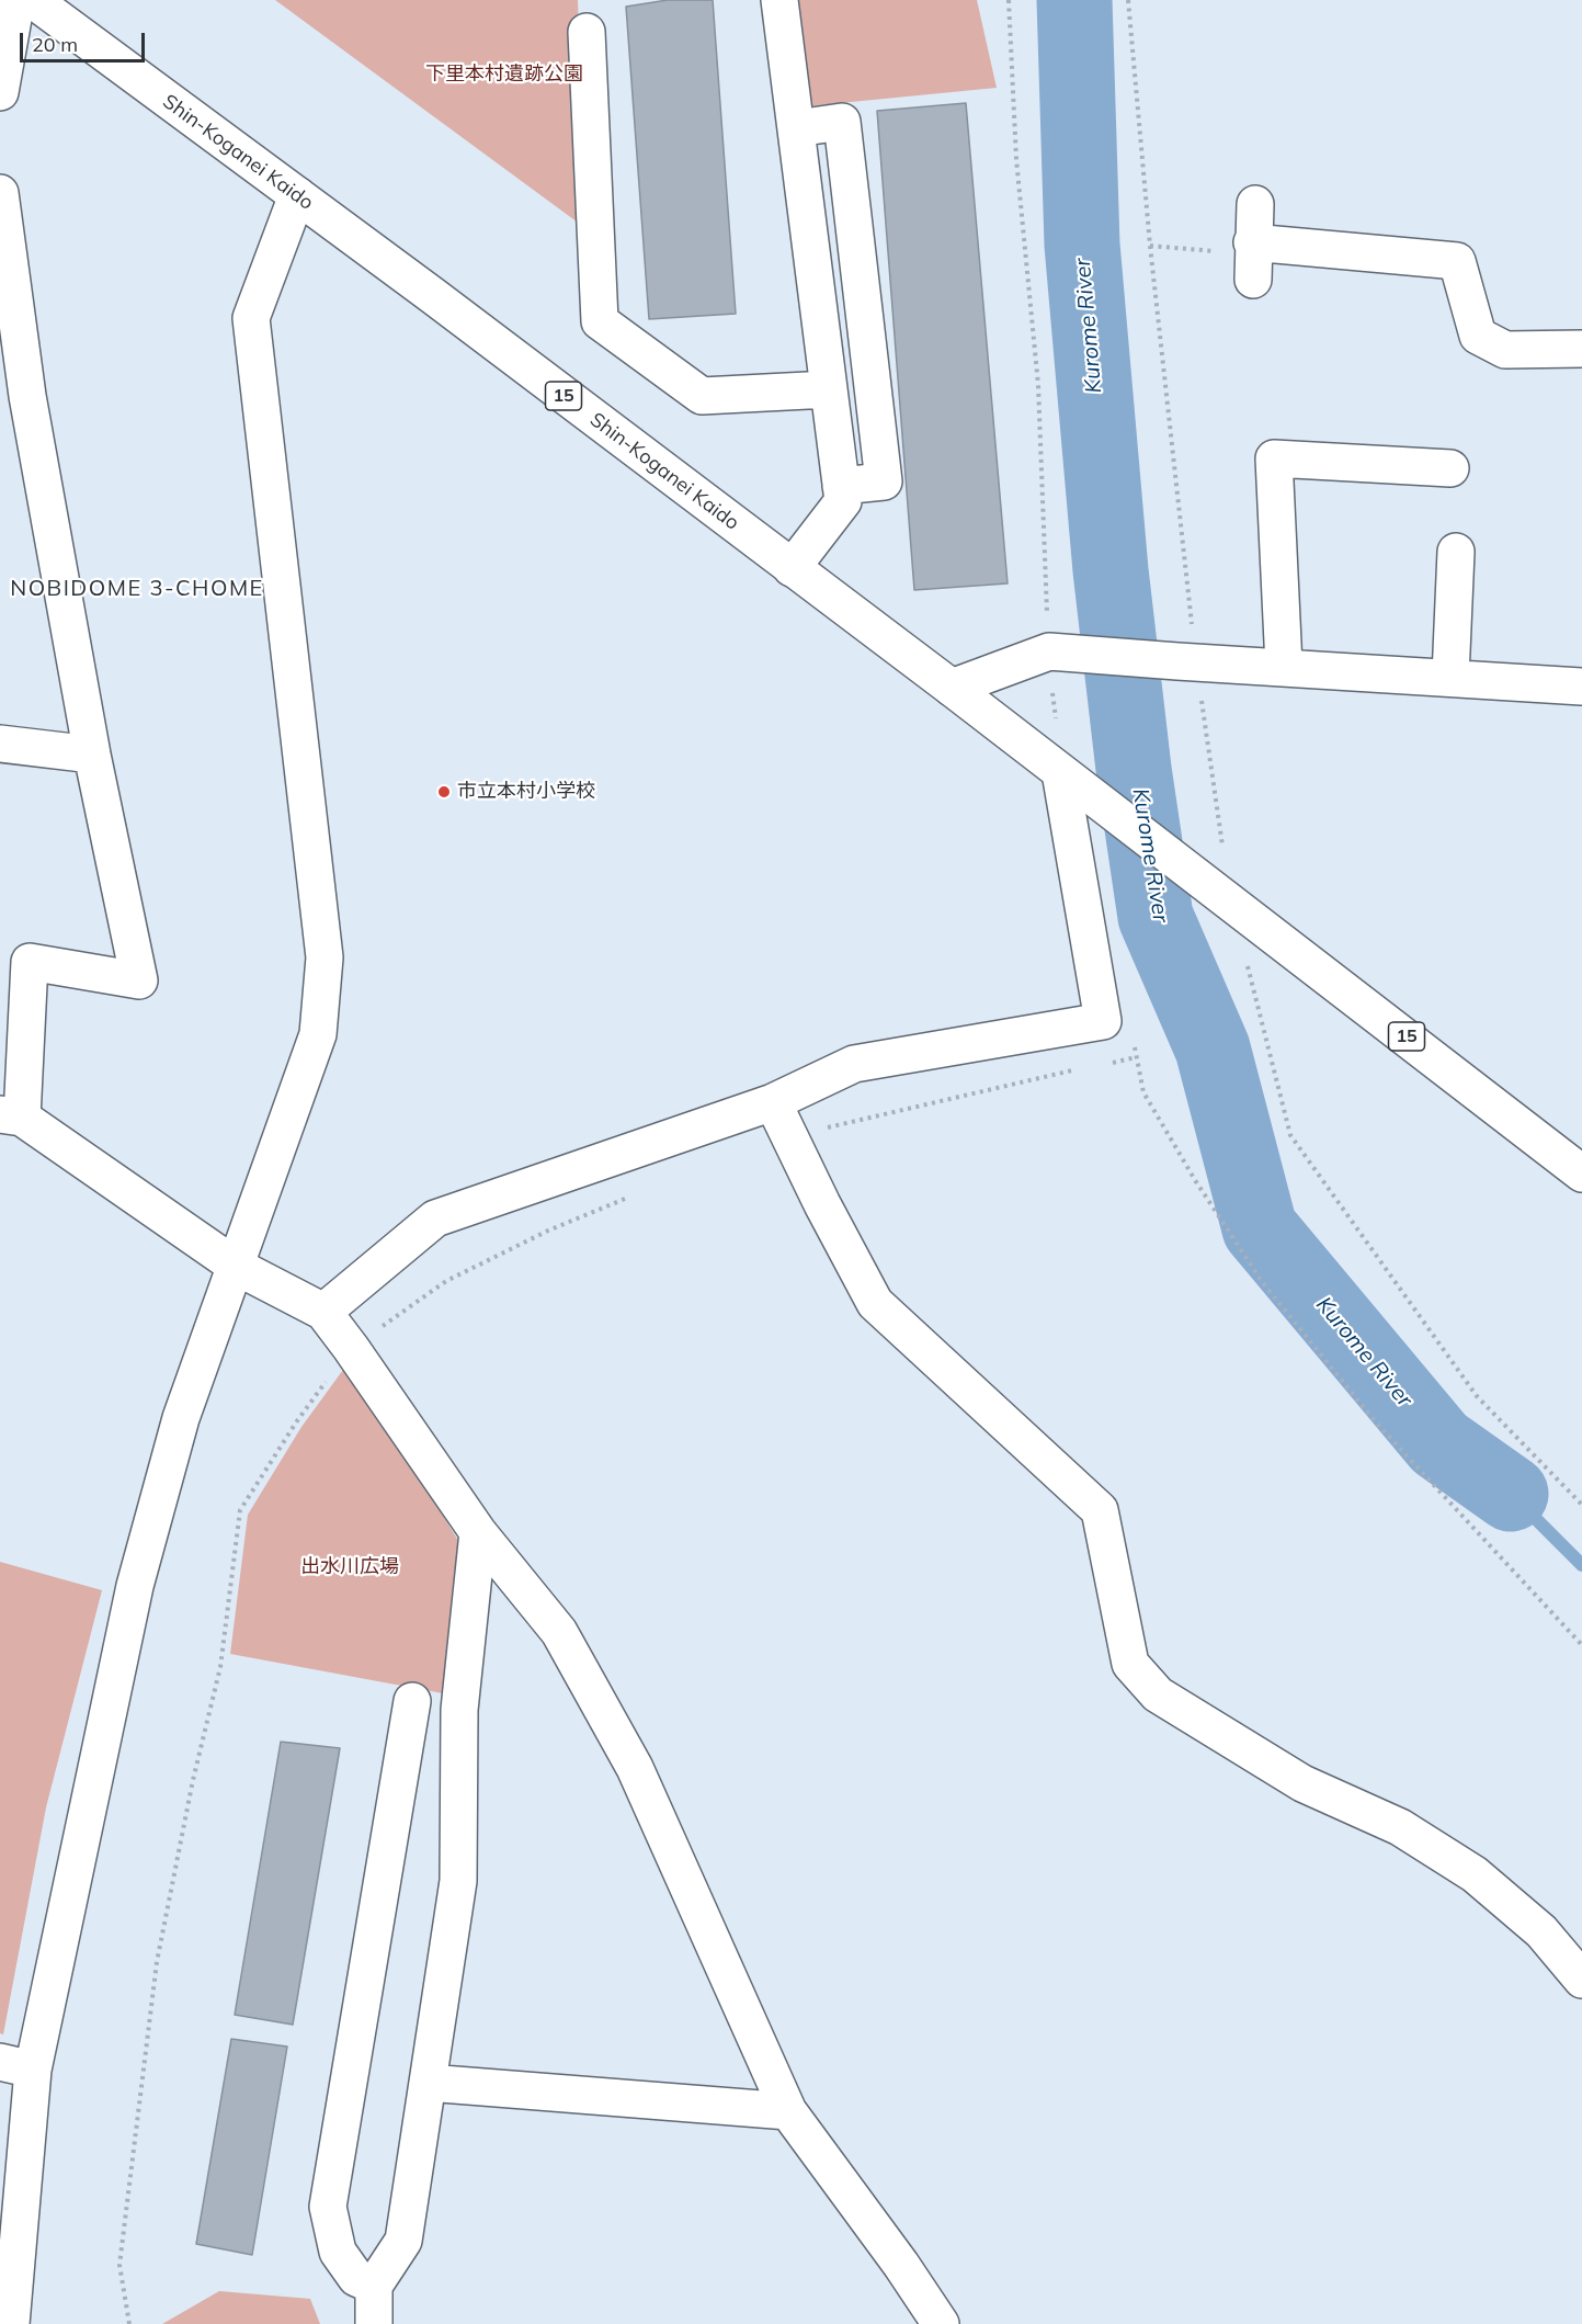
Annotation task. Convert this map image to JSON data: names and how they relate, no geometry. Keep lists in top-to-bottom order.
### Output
{
  "streets": {
    "street": ["Shin-Koganei Kaido", "15"]
  },
  "crossings": [
    ["Shin-Koganei Kaido", "15"]
  ],
  "districts": ["NOBIDOME 3-CHOME"],
  "water": ["Kurome River"],
  "parks": ["下里本村遺跡公園", "出水川広場"],
  "places": ["市立本村小学校"],
  "scale_bar": "20 m"
}
